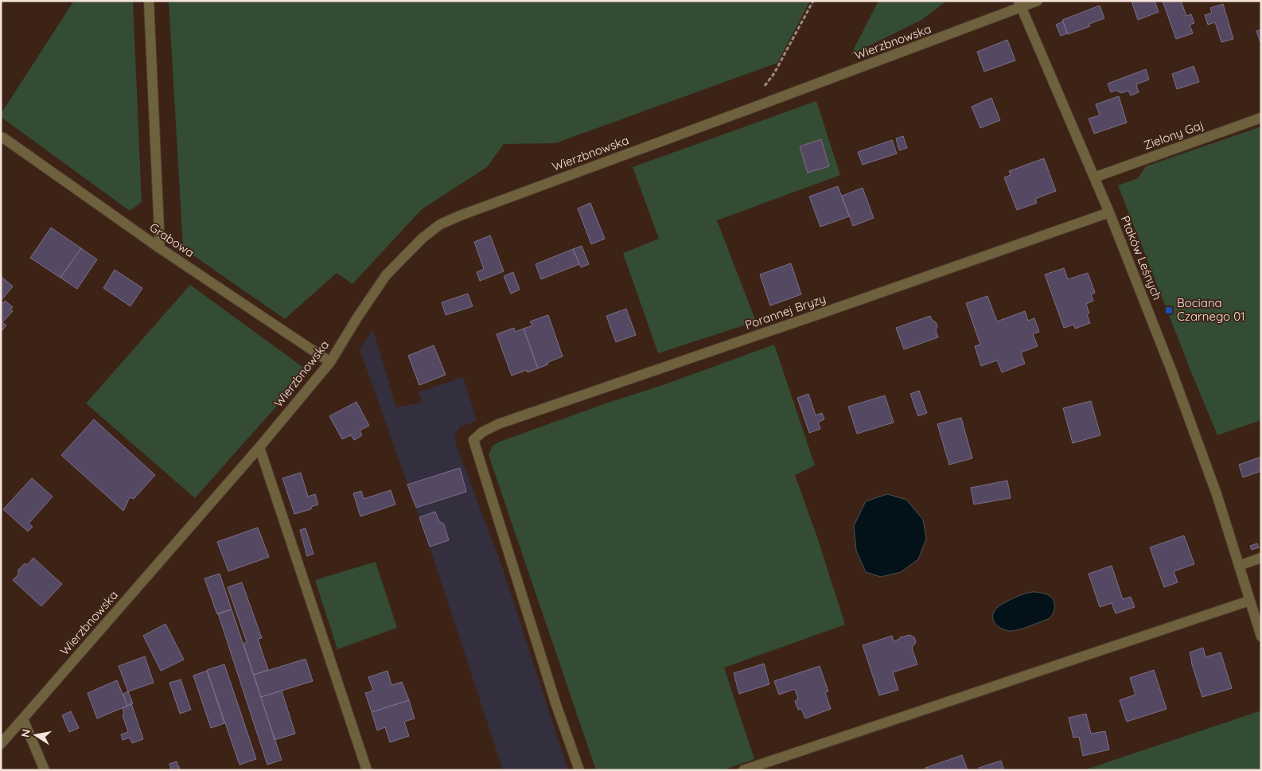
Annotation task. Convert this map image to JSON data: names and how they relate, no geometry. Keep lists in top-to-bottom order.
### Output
{
  "streets": {
    "street": [
      "Wierzbnowska",
      "Zielony Gaj",
      "Grabowa",
      "Ptaków Leśnych",
      "Porannej Bryzy"
    ]
  },
  "crossings": [
    ["Wierzbnowska", "Grabowa"],
    ["Wierzbnowska", "Ptaków Leśnych"],
    ["Zielony Gaj", "Ptaków Leśnych"],
    ["Ptaków Leśnych", "Porannej Bryzy"]
  ],
  "places": {
    "transit": ["Bociana Czarnego 01"]
  },
  "north": "left"
}
